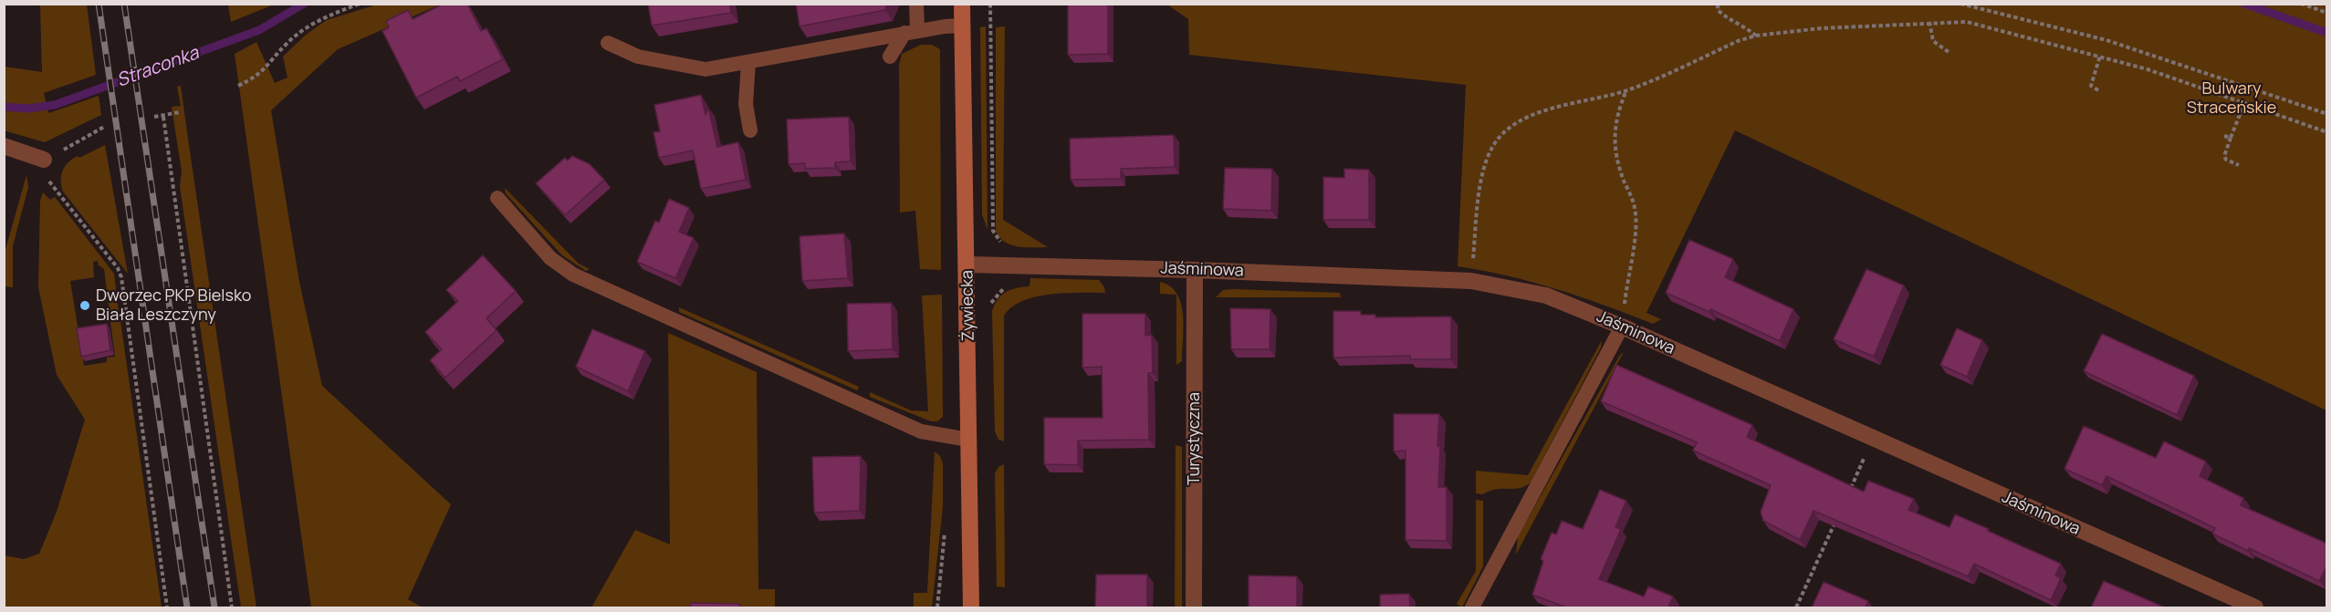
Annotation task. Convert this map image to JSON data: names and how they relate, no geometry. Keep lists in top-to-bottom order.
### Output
{
  "streets": {
    "main road": ["Żywiecka"],
    "street": ["Jaśminowa", "Turystyczna"]
  },
  "crossings": [
    ["Jaśminowa", "Żywiecka"],
    ["Jaśminowa", "Turystyczna"]
  ],
  "water": ["Straconka"],
  "parks": ["Bulwary Straceńskie"],
  "places": ["Dworzec PKP Bielsko Biała Leszczyny"]
}
